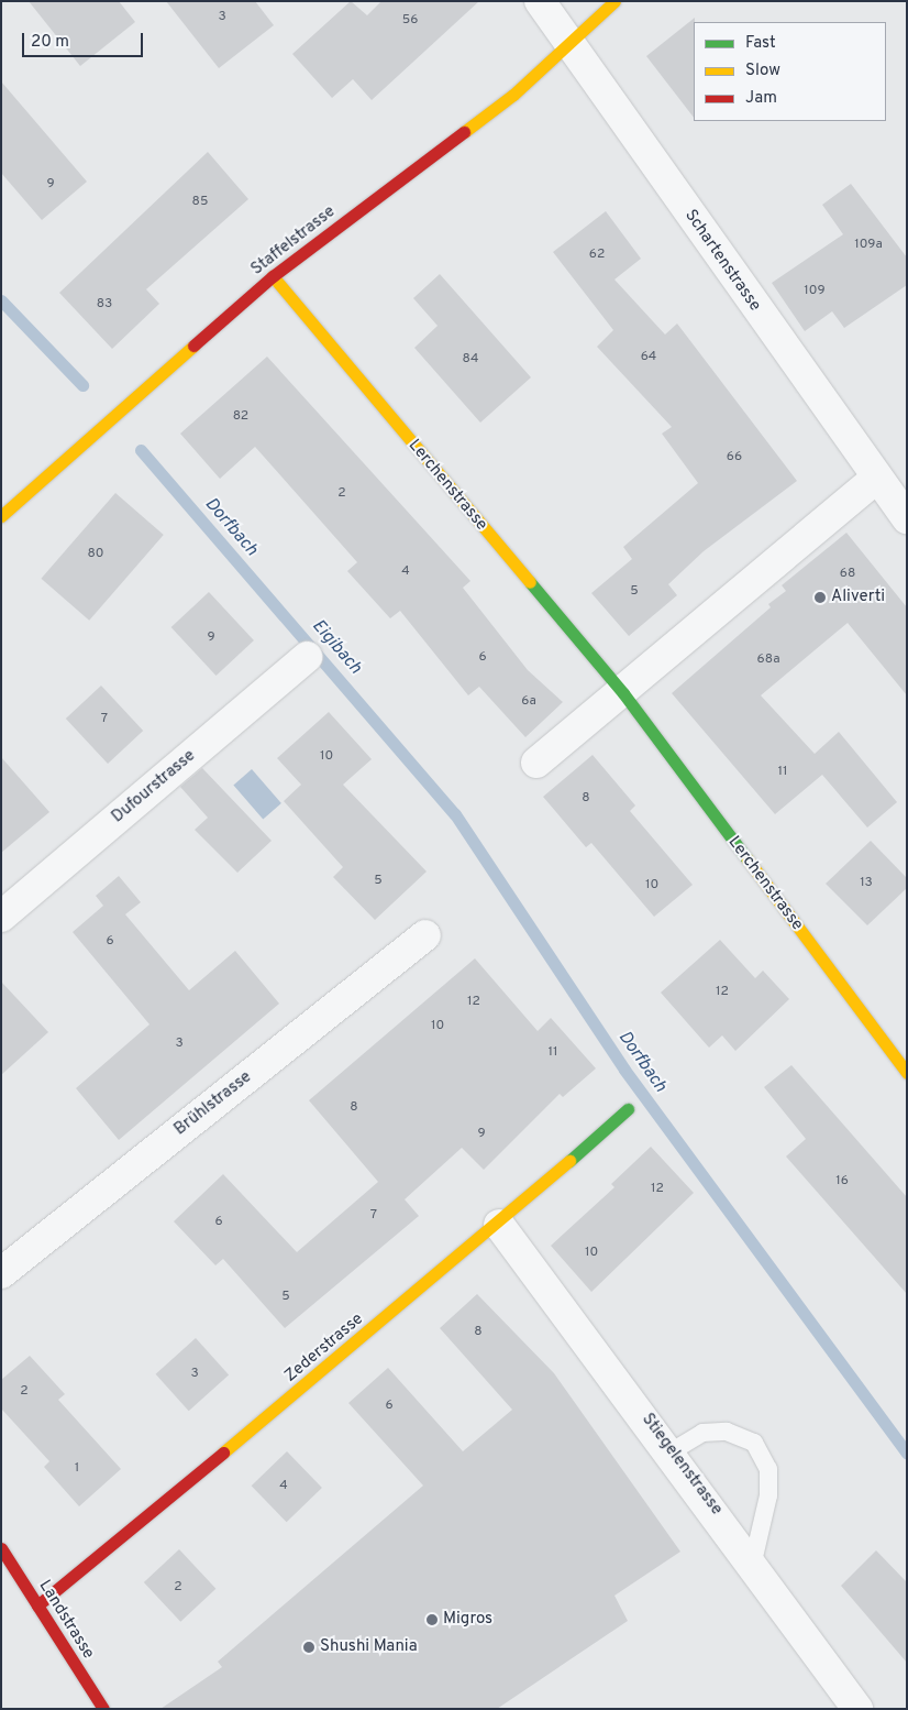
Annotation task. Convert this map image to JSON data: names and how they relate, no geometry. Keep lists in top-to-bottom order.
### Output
{
  "streets": {
    "street": [
      "Staffelstrasse",
      "Schartenstrasse",
      "Lerchenstrasse",
      "Dufourstrasse",
      "Brühlstrasse",
      "Zederstrasse",
      "Stiegelenstrasse",
      "Landstrasse"
    ]
  },
  "crossings": [
    ["Staffelstrasse", "Schartenstrasse"],
    ["Staffelstrasse", "Lerchenstrasse"],
    ["Zederstrasse", "Stiegelenstrasse"],
    ["Zederstrasse", "Landstrasse"]
  ],
  "water": ["Dorfbach", "Eigibach"],
  "places": ["Aliverti", "Migros", "Shushi Mania"],
  "house_numbers": [
    "3",
    "56",
    "9",
    "85",
    "109a",
    "62",
    "109",
    "83",
    "64",
    "84",
    "82",
    "66",
    "2",
    "80",
    "4",
    "68",
    "5",
    "9",
    "6",
    "68a",
    "6a",
    "7",
    "10",
    "11",
    "8",
    "5",
    "13",
    "10",
    "6",
    "12",
    "12",
    "10",
    "3",
    "11",
    "8",
    "9",
    "16",
    "12",
    "7",
    "6",
    "10",
    "5",
    "8",
    "3",
    "2",
    "6",
    "1",
    "4",
    "2"
  ],
  "legend": ["Fast", "Slow", "Jam"],
  "scale_bar": "20 m"
}
